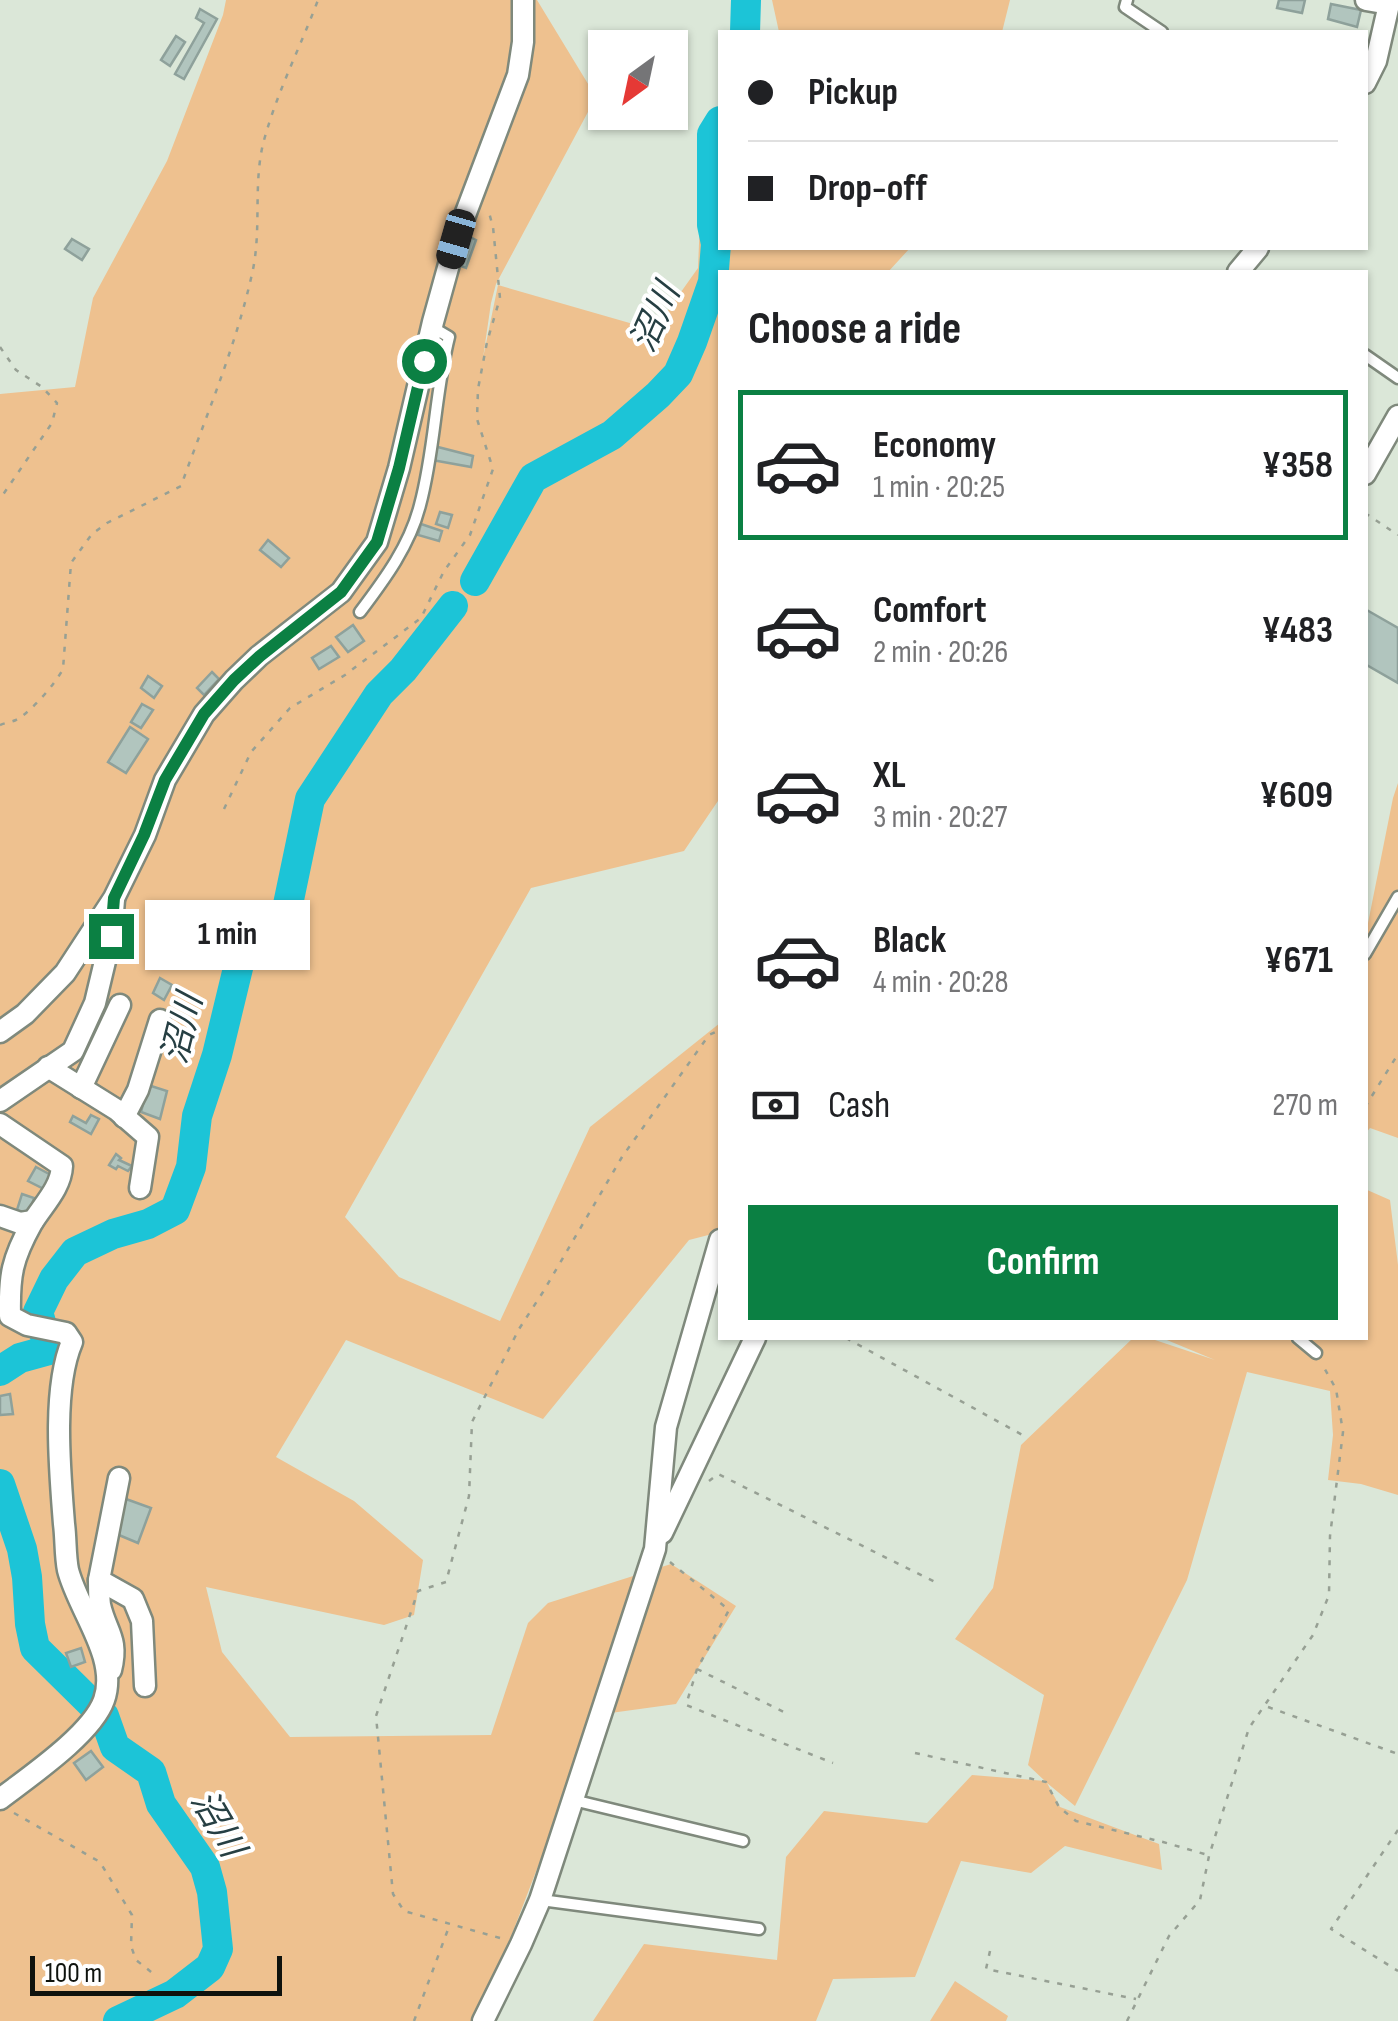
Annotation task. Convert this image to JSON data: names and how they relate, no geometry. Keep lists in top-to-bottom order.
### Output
{
  "water": ["沼川"],
  "scale_bar": "100 m",
  "north": "bottom left",
  "page": {
    "banner": ["Pickup", "Drop-off"],
    "heading": "Choose a ride",
    "list": [
      {
        "name": "Economy",
        "note": "1 min · 20:25",
        "value": "¥358"
      },
      {
        "name": "Comfort",
        "note": "2 min · 20:26",
        "value": "¥483"
      },
      {
        "name": "XL",
        "note": "3 min · 20:27",
        "value": "¥609"
      },
      {
        "name": "Black",
        "note": "4 min · 20:28",
        "value": "¥671"
      }
    ],
    "bubble": "1 min",
    "pay": ["Cash", "270 m"],
    "buttons": "Confirm",
    "scale": "100 m"
  }
}
